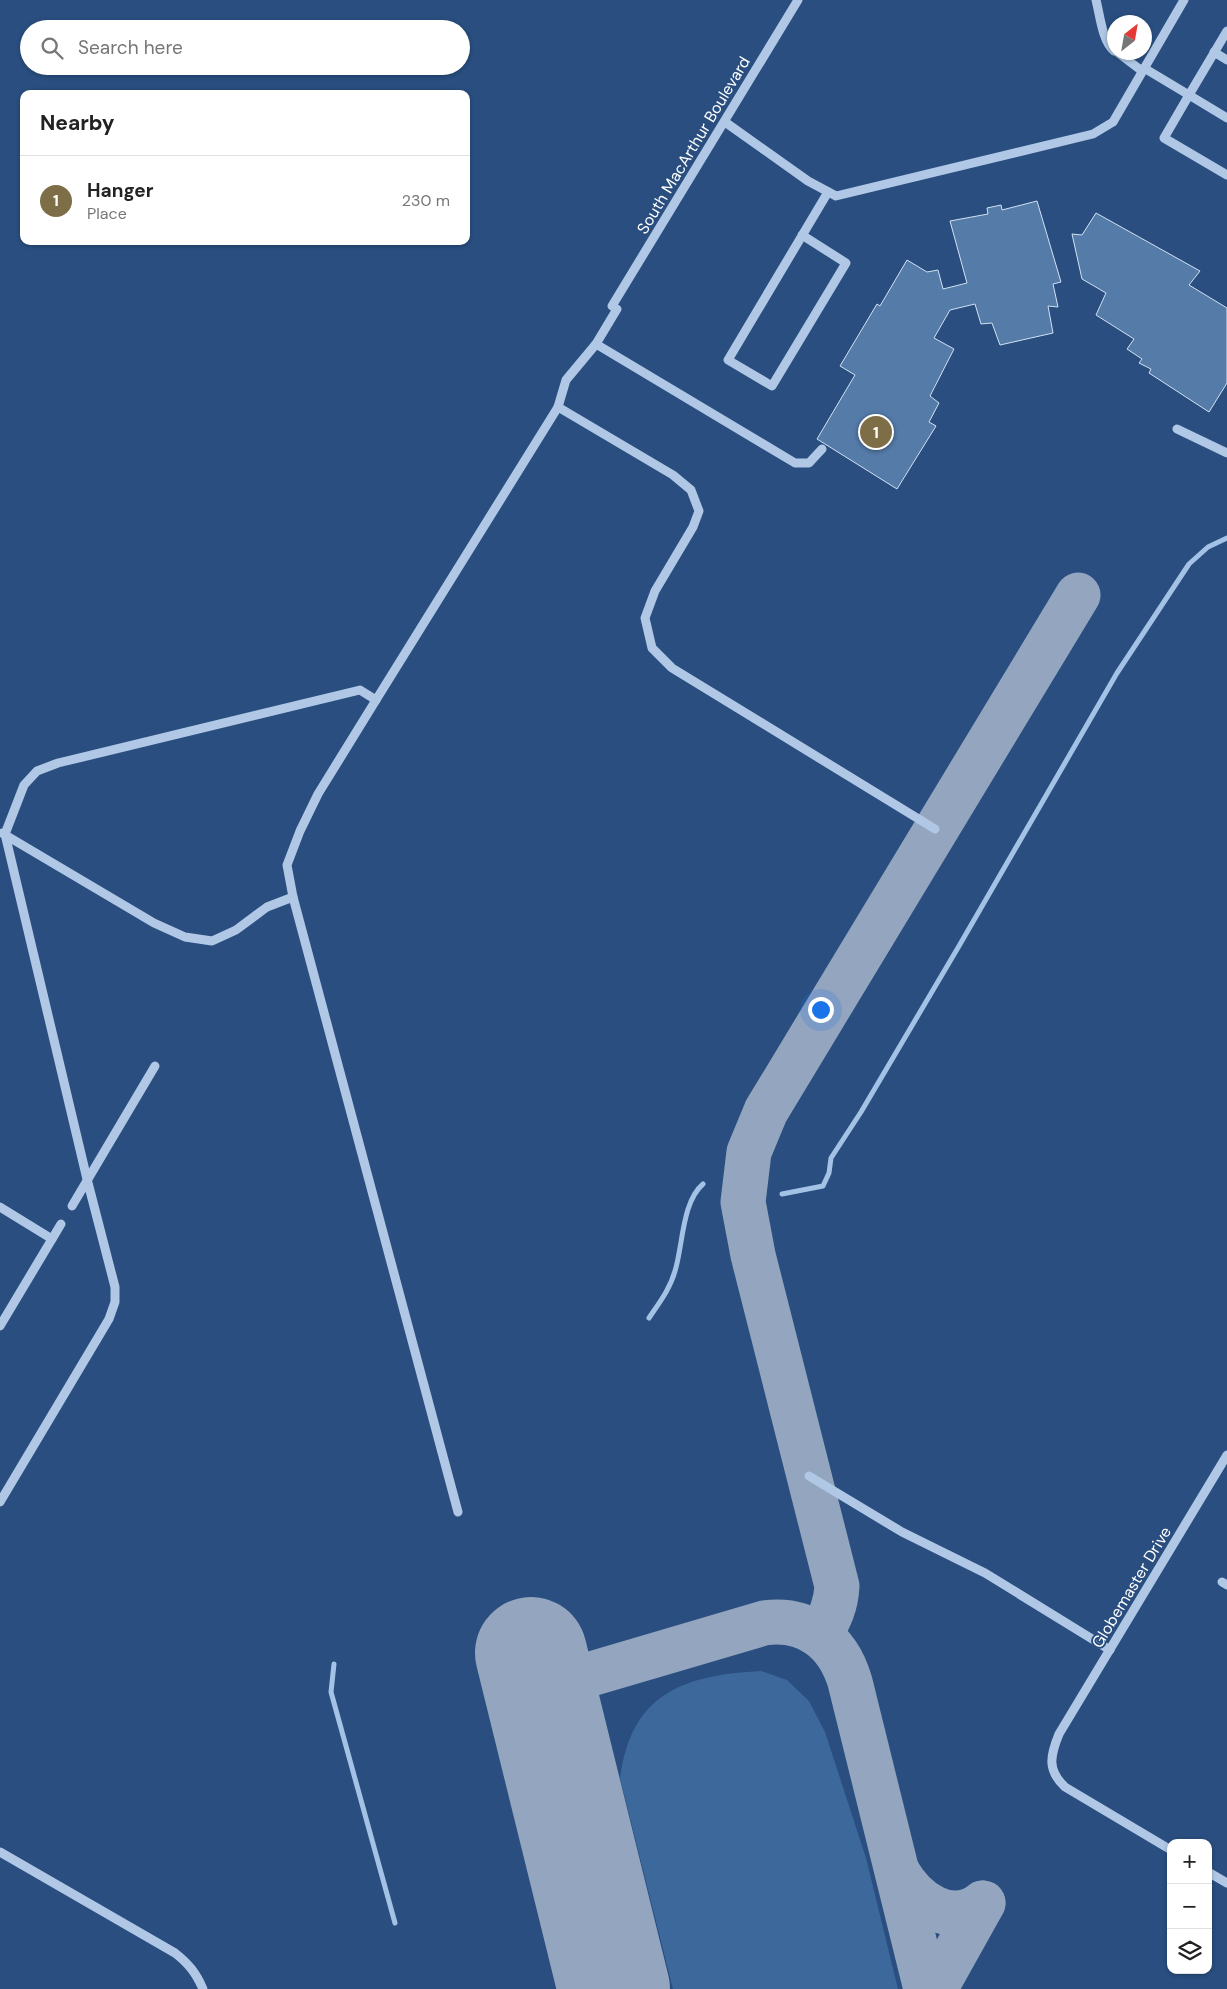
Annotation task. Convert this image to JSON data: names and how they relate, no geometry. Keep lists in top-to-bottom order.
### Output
{
  "streets": {
    "street": ["South MacArthur Boulevard", "Globemaster Drive"]
  },
  "north": "top right",
  "page": {
    "search": "Search here",
    "heading": "Nearby",
    "list": [
      {
        "mark": "1",
        "name": "Hanger",
        "note": "Place",
        "value": "230 m"
      }
    ],
    "pins": "1",
    "map_buttons": ["+", "−"]
  }
}
